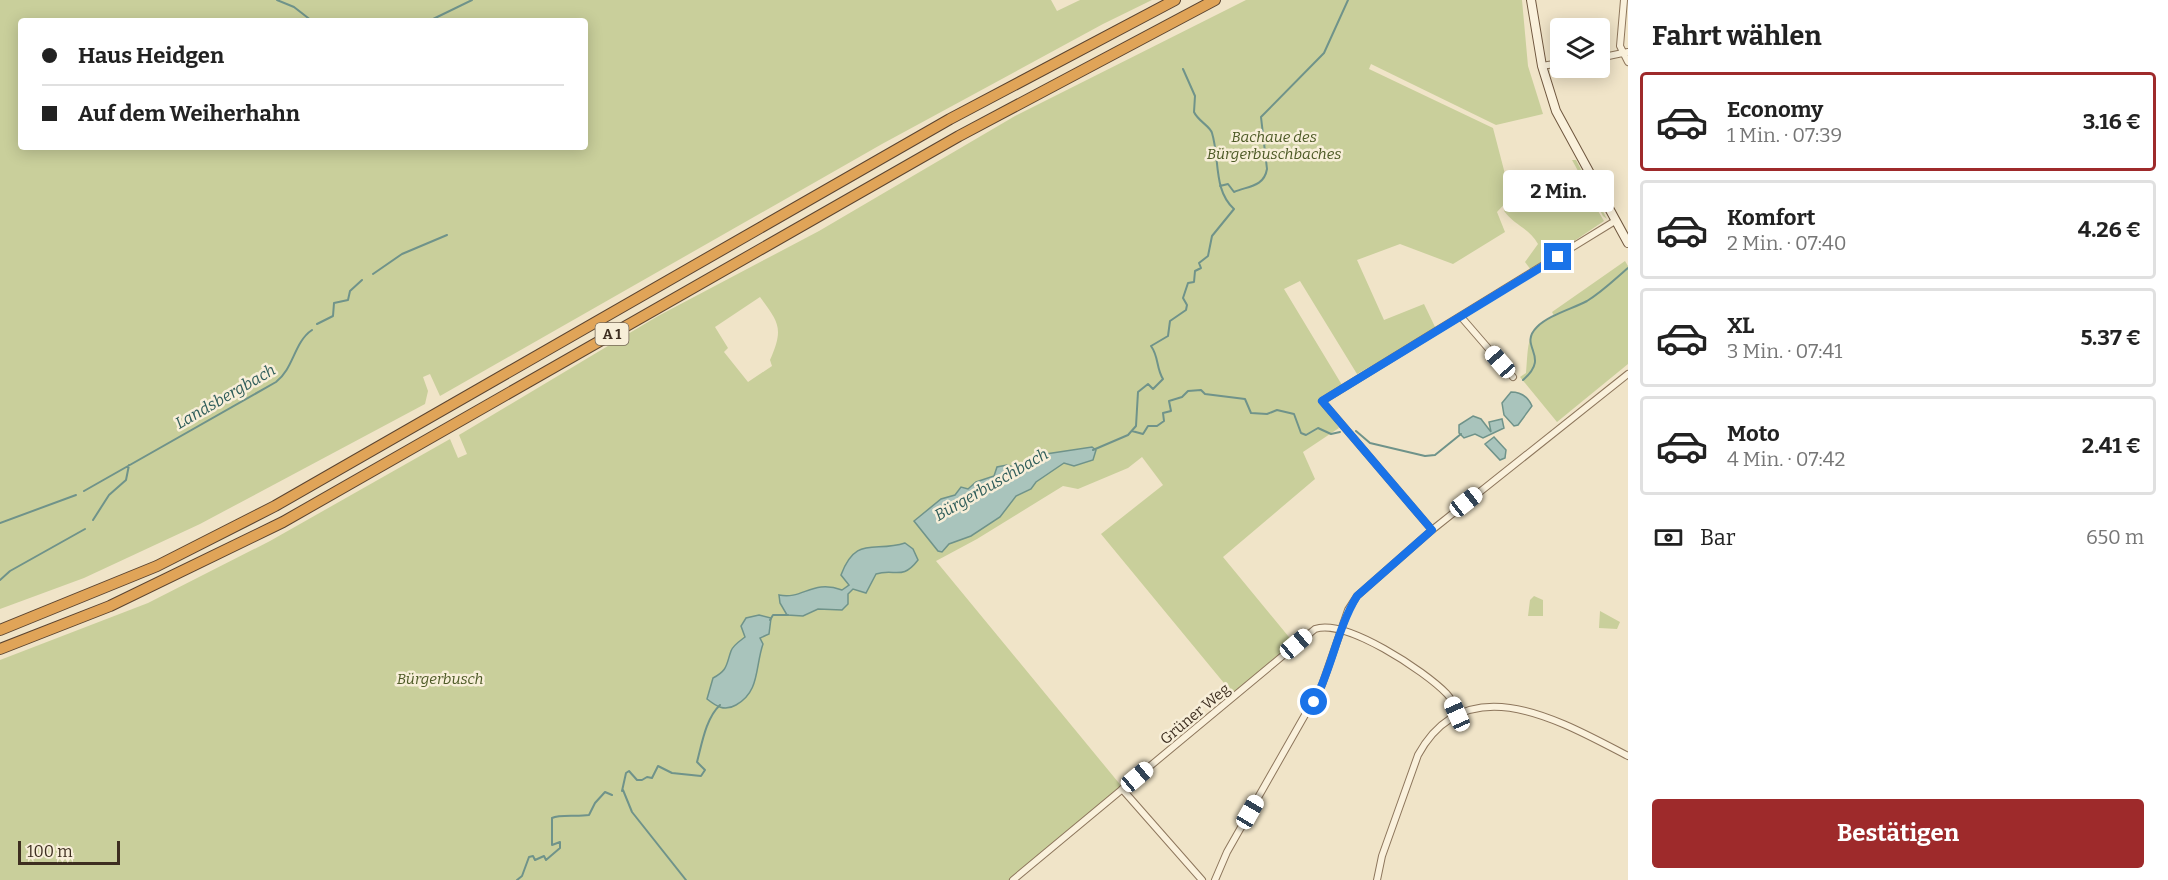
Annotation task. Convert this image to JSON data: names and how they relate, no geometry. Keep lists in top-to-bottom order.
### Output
{
  "streets": {
    "highway": ["A 1"],
    "street": ["Grüner Weg"]
  },
  "water": ["Landsbergbach", "Bürgerbuschbach"],
  "parks": ["Bachaue des Bürgerbuschbaches", "Bürgerbusch"],
  "scale_bar": "100 m",
  "page": {
    "heading": "Fahrt wählen",
    "banner": ["Haus Heidgen", "Auf dem Weiherhahn"],
    "list": [
      {
        "name": "Economy",
        "note": "1 Min. · 07:39",
        "value": "3.16 €"
      },
      {
        "name": "Komfort",
        "note": "2 Min. · 07:40",
        "value": "4.26 €"
      },
      {
        "name": "XL",
        "note": "3 Min. · 07:41",
        "value": "5.37 €"
      },
      {
        "name": "Moto",
        "note": "4 Min. · 07:42",
        "value": "2.41 €"
      }
    ],
    "bubble": "2 Min.",
    "pay": ["Bar", "650 m"],
    "buttons": "Bestätigen",
    "scale": "100 m"
  }
}
